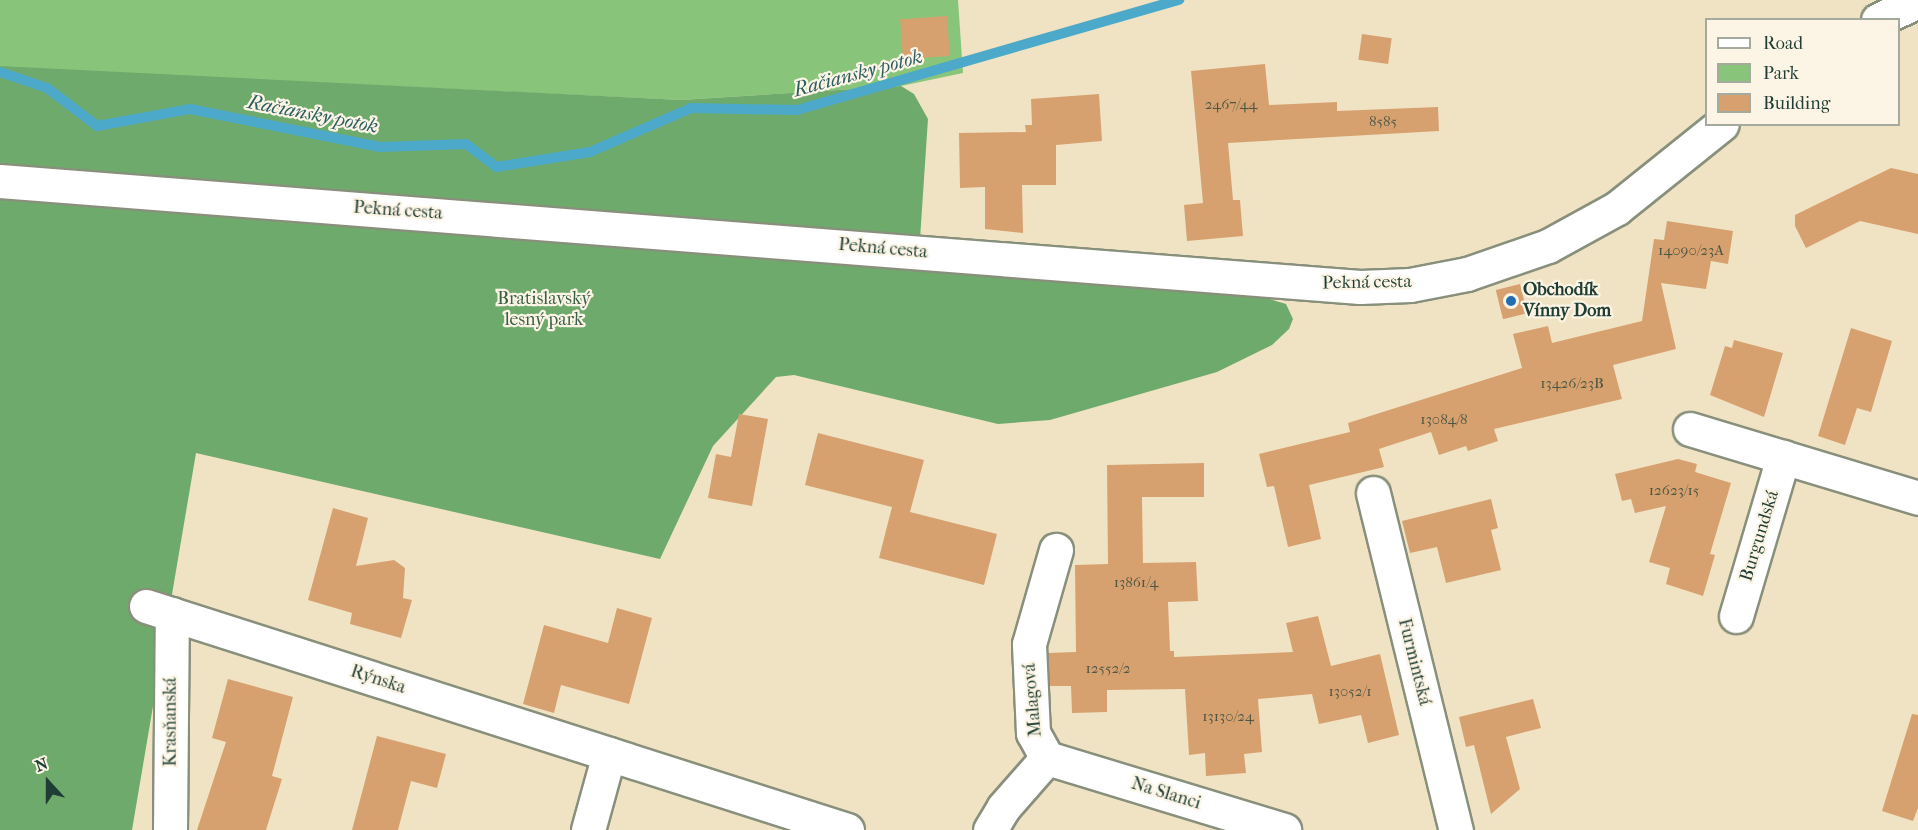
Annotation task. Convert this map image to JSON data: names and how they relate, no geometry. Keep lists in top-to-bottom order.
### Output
{
  "streets": {
    "street": [
      "Pekná cesta",
      "Burgundská",
      "Furmintská",
      "Rýnska",
      "Malagová",
      "Krasňanská",
      "Na Slanci"
    ]
  },
  "crossings": [
    ["Rýnska", "Krasňanská"],
    ["Malagová", "Na Slanci"]
  ],
  "water": ["Račiansky potok"],
  "parks": ["Bratislavský lesný park"],
  "places": ["Obchodík Vínny Dom"],
  "house_numbers": [
    "2467/44",
    "8585",
    "14090/23A",
    "13426/23B",
    "13084/8",
    "12623/15",
    "13861/4",
    "12552/2",
    "13052/1",
    "13130/24"
  ],
  "legend": ["Road", "Park", "Building"],
  "north": "top"
}
